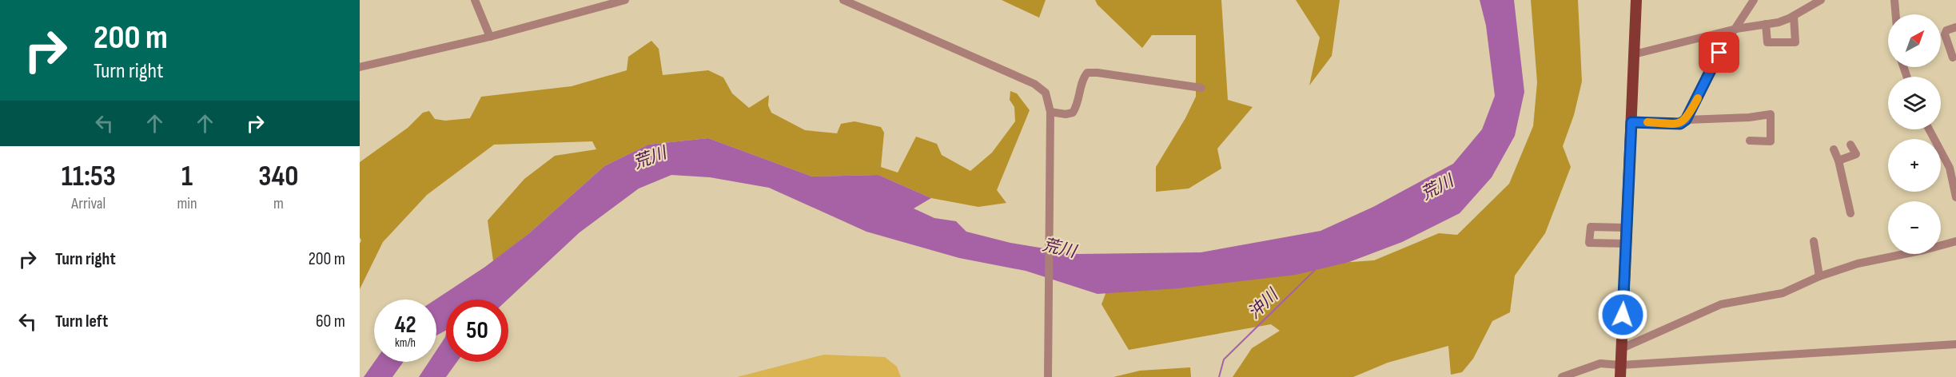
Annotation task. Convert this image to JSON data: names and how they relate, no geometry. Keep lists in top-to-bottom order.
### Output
{
  "water": ["荒川", "沖川"],
  "north": "top right",
  "page": {
    "turn": ["200 m", "Turn right"],
    "map_buttons": ["+", "−"],
    "eta": [
      "11:53",
      "Arrival",
      "1",
      "min",
      "340",
      "m"
    ],
    "list": [
      {
        "name": "Turn right",
        "value": "200 m"
      },
      {
        "name": "Turn left",
        "value": "60 m"
      }
    ],
    "speed": "42 km/h",
    "limit": "50"
  }
}
